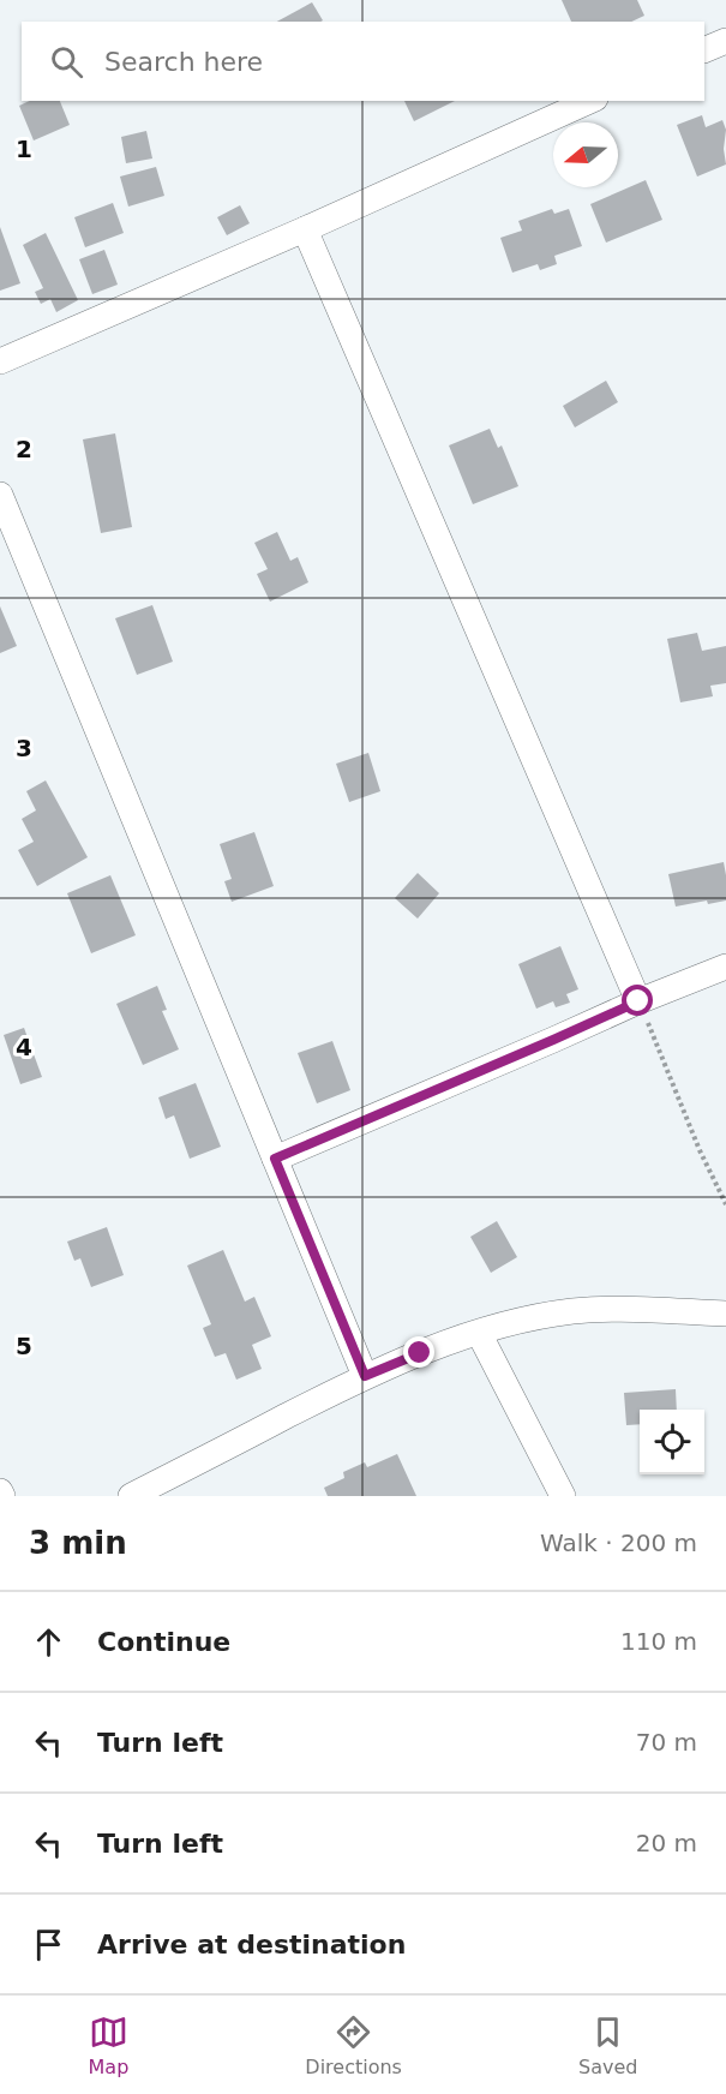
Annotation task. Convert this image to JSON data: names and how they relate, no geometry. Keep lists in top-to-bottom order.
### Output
{
  "north": "left",
  "page": {
    "search": "Search here",
    "heading": ["3 min", "Walk · 200 m"],
    "list": [
      ["Continue", "110 m"],
      ["Turn left", "70 m"],
      ["Turn left", "20 m"],
      "Arrive at destination"
    ],
    "nav": ["Map", "Directions", "Saved"]
  },
  "grid": {
    "rows": [
      "1",
      "2",
      "3",
      "4",
      "5"
    ]
  }
}
